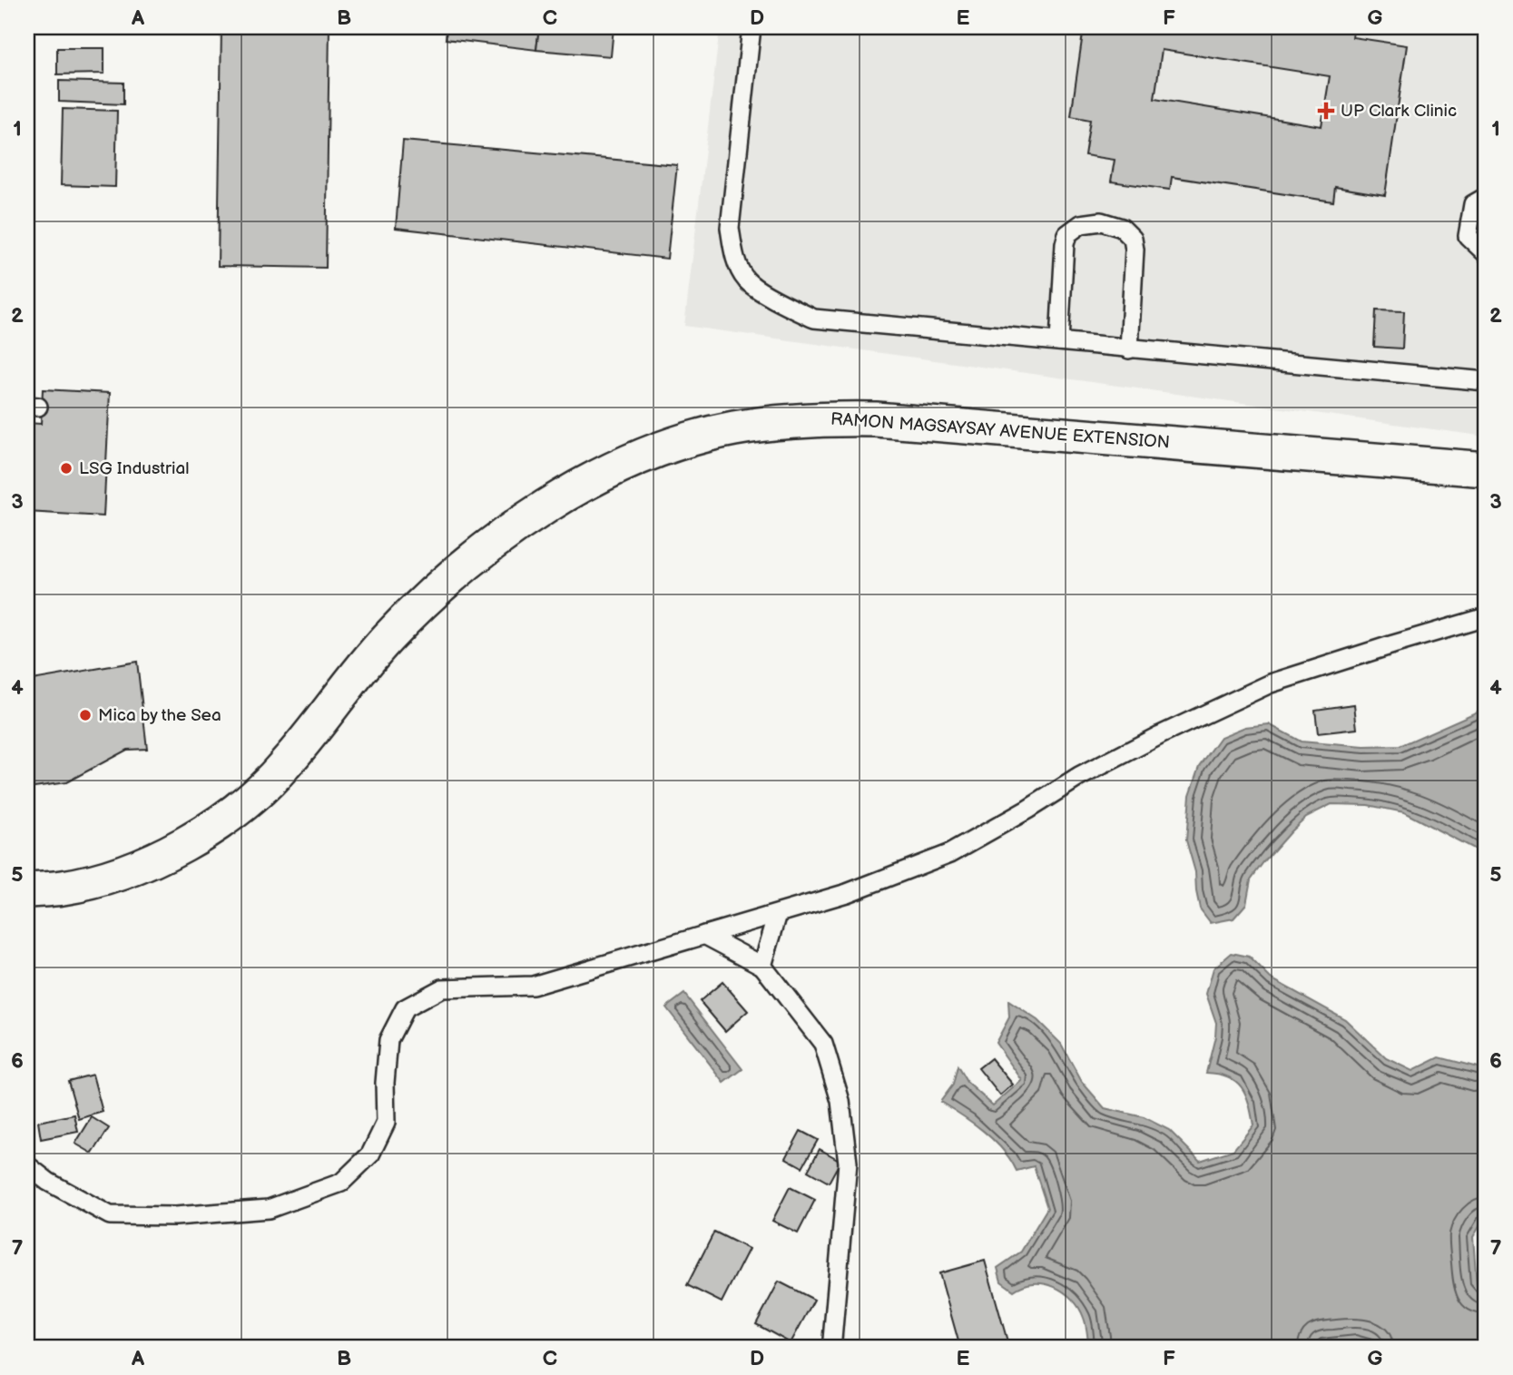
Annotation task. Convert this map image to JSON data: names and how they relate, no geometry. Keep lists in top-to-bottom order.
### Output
{
  "streets": {
    "street": ["RAMON MAGSAYSAY AVENUE EXTENSION"]
  },
  "places": {
    "health": ["UP Clark Clinic"],
    "other": ["LSG Industrial", "Mica by the Sea"]
  },
  "grid": {
    "columns": [
      "A",
      "B",
      "C",
      "D",
      "E",
      "F",
      "G"
    ],
    "rows": [
      "1",
      "2",
      "3",
      "4",
      "5",
      "6",
      "7"
    ]
  }
}
